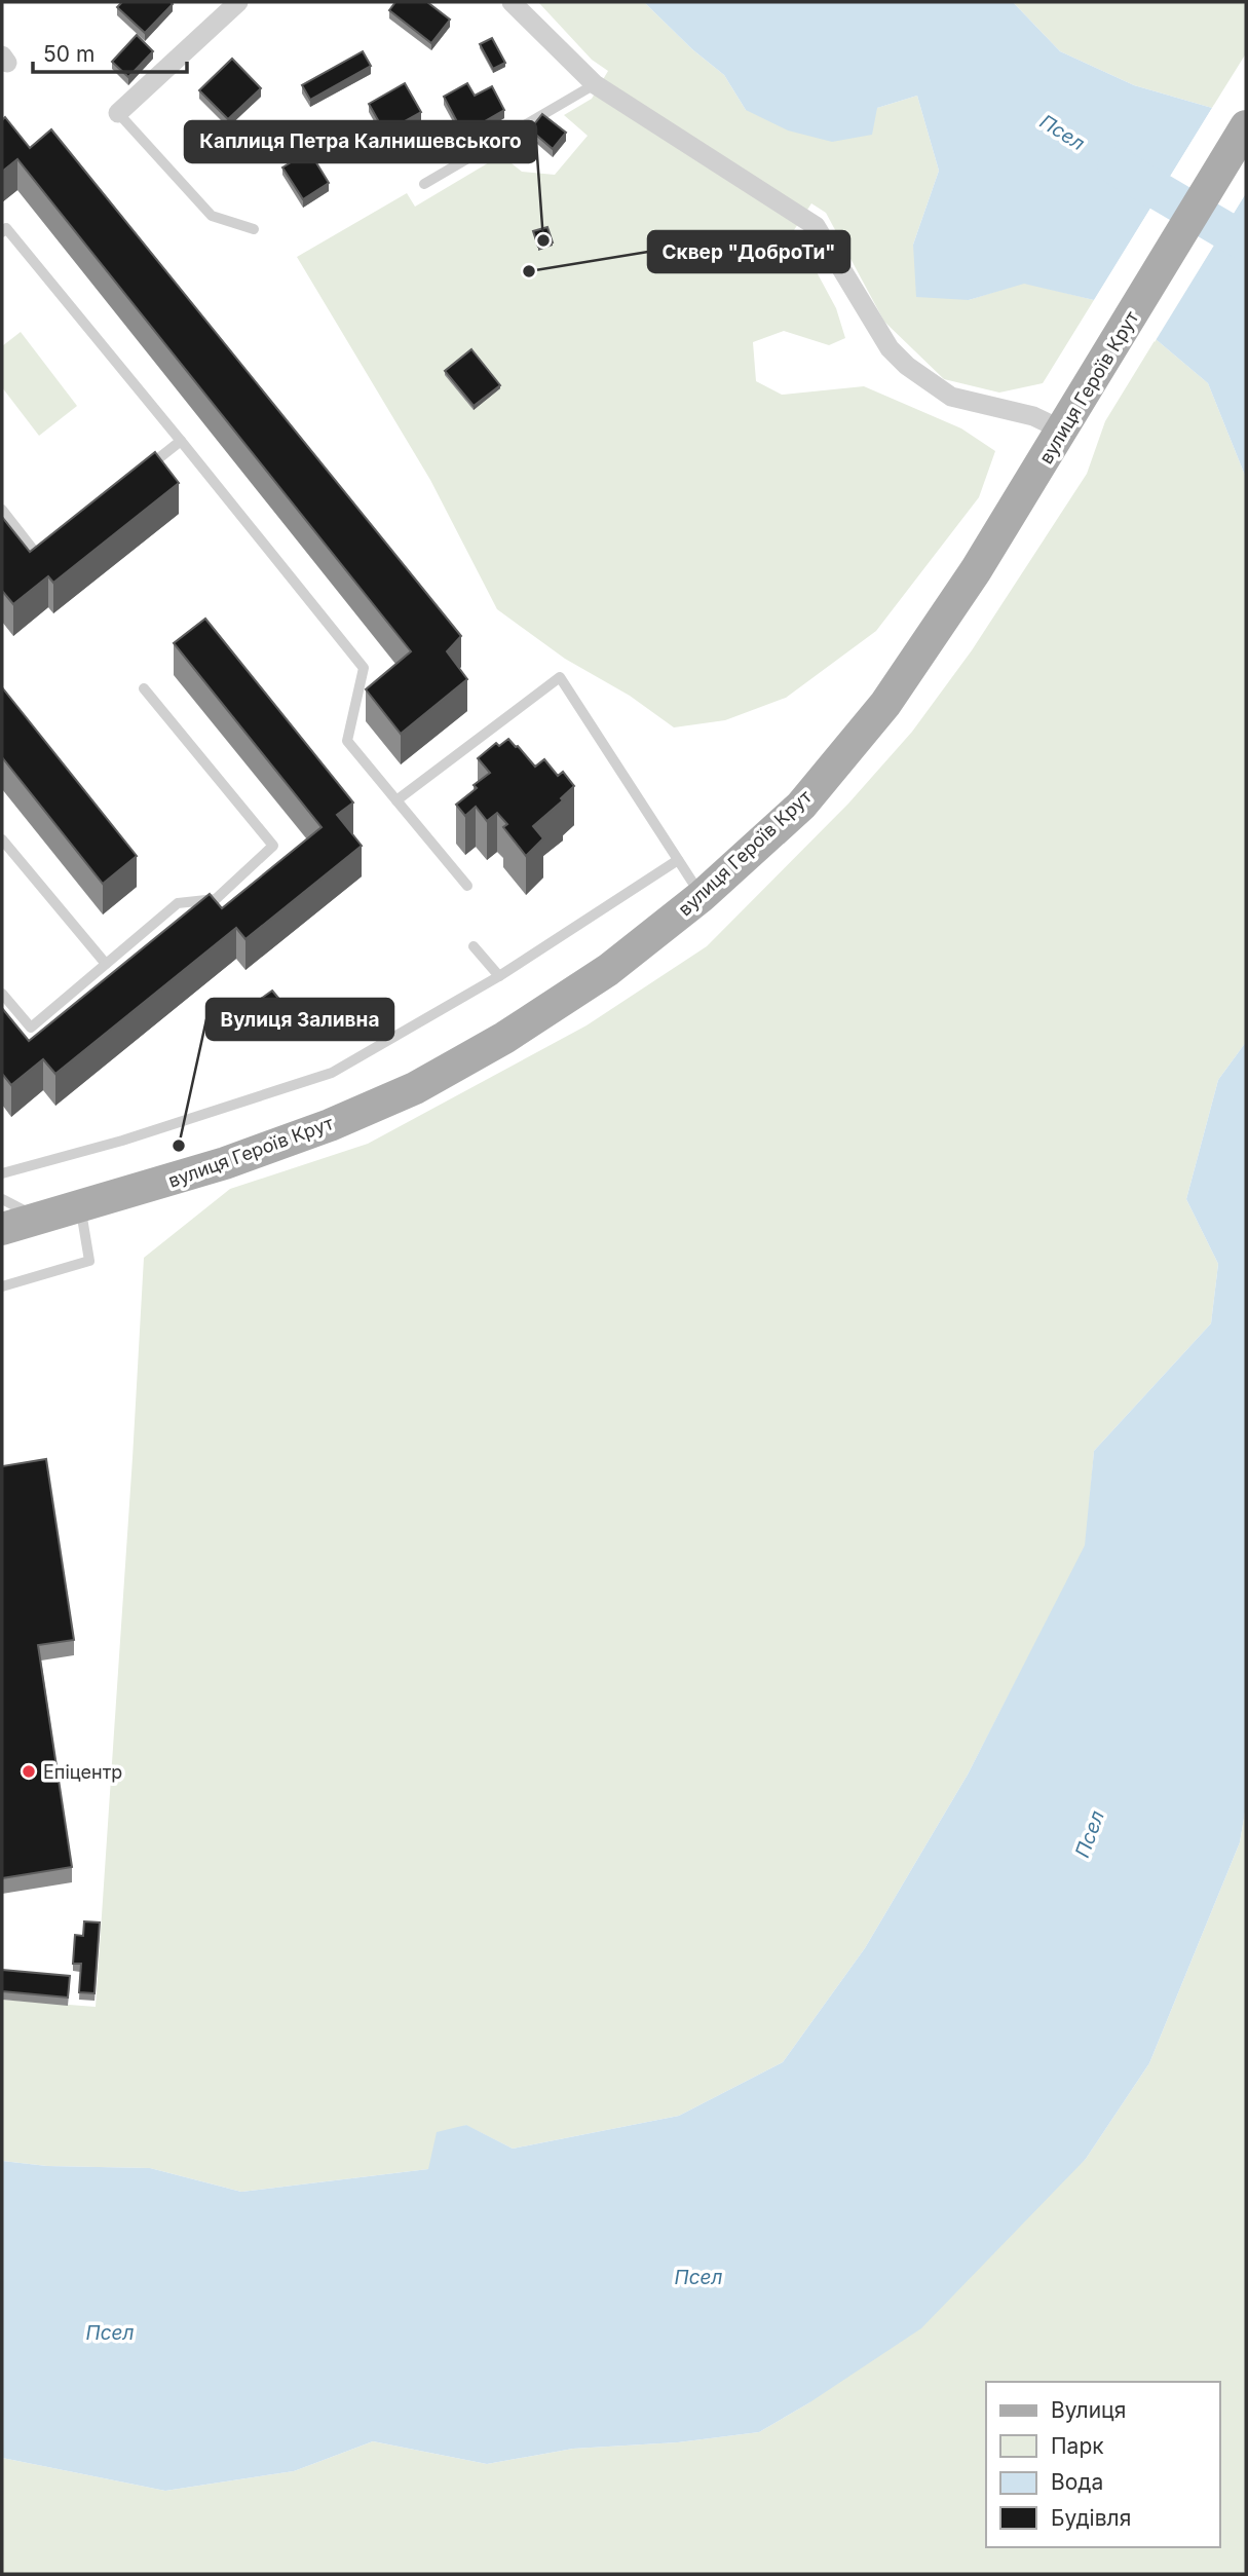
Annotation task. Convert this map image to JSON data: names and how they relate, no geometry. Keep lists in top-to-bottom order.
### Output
{
  "streets": {
    "main road": ["вулиця Героїв Крут"]
  },
  "water": ["Псел"],
  "places": [
    "Каплиця Петра Калнишевського",
    "Сквер \"ДоброТи\"",
    "Вулиця Заливна",
    "Епіцентр"
  ],
  "legend": [
    "Вулиця",
    "Парк",
    "Вода",
    "Будівля"
  ],
  "scale_bar": "50 m"
}
